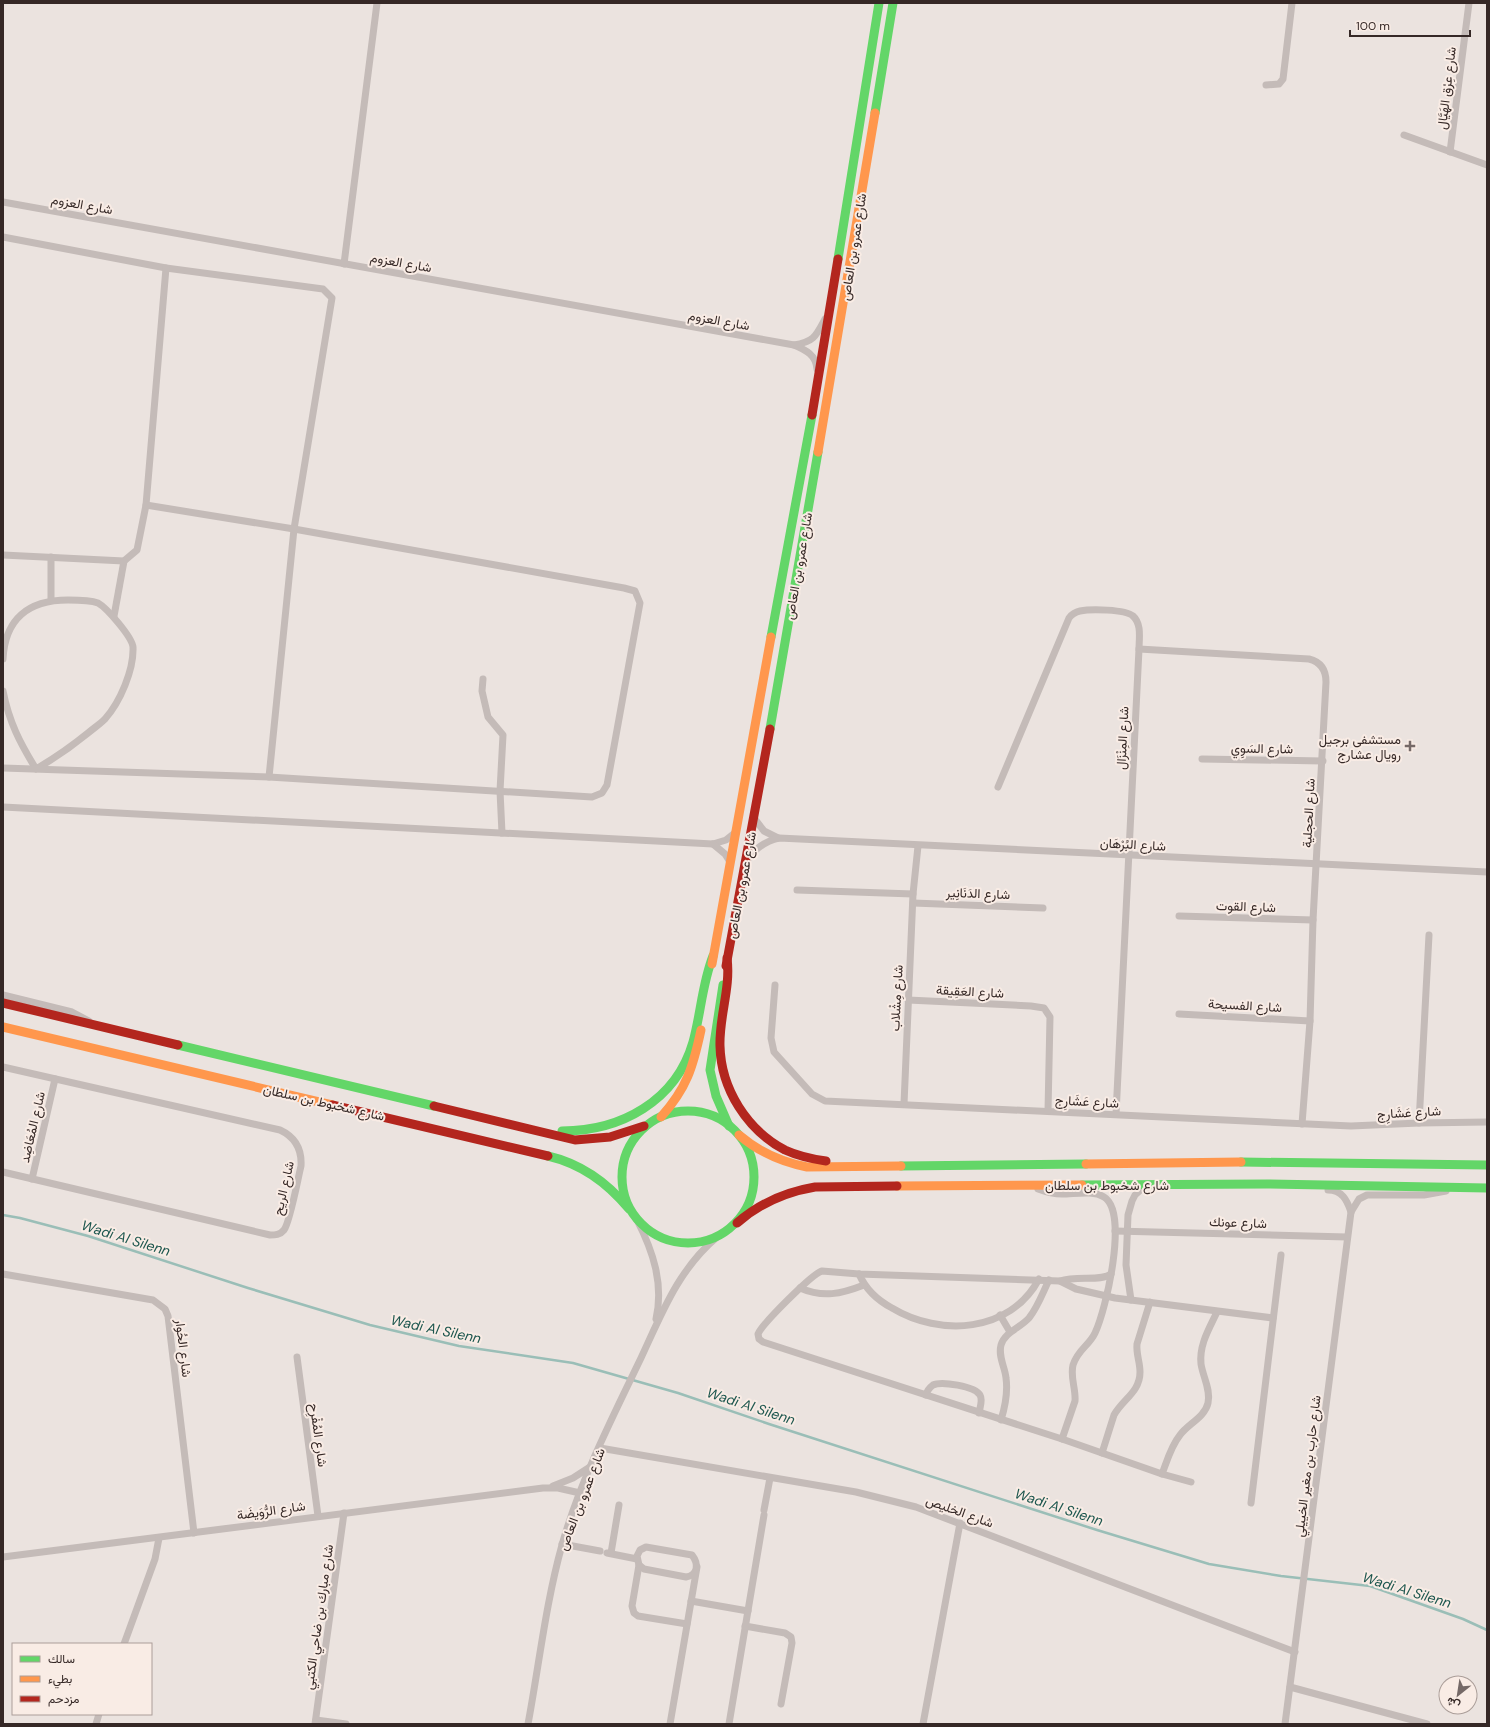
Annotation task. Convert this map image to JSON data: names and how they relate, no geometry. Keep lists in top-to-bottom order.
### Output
{
  "streets": {
    "main road": ["شارع عمرو بن العاص", "شارع شخبوط بن سلطان"],
    "street": [
      "شارع عِرْق الهَيَّال",
      "شارع العزوم",
      "شارع المِنْزَال",
      "شارع السَوِي",
      "شارع الحجلية",
      "شارع البُرْهَان",
      "شارع الدَنَانِير",
      "شارع القوت",
      "شارع العَقِيقة",
      "شارع مِشْلاب",
      "شارع الفسيحة",
      "شارع عَشَارِج",
      "شارع المُعَاضِد",
      "شارع الريح",
      "شارع عونك",
      "شارع الحُوار",
      "شارع المُفْرِح",
      "شارع حارب بن مغير الخييلي",
      "شارع الرُّوَيضَة",
      "شارع الخليص",
      "شارع مبارك بن ضاحي الكتبي"
    ]
  },
  "crossings": [
    ["شارع العزوم", "شارع عمرو بن العاص"],
    ["شارع عمرو بن العاص", "شارع البُرْهَان"],
    ["شارع عمرو بن العاص", "شارع شخبوط بن سلطان"],
    ["شارع عمرو بن العاص", "شارع الرُّوَيضَة"],
    ["شارع عمرو بن العاص", "شارع الخليص"],
    ["شارع المِنْزَال", "شارع الحجلية"],
    ["شارع المِنْزَال", "شارع البُرْهَان"],
    ["شارع المِنْزَال", "شارع عَشَارِج"],
    ["شارع السَوِي", "شارع الحجلية"],
    ["شارع الحجلية", "شارع البُرْهَان"],
    ["شارع الحجلية", "شارع القوت"],
    ["شارع الحجلية", "شارع الفسيحة"],
    ["شارع الحجلية", "شارع عَشَارِج"],
    ["شارع البُرْهَان", "شارع مِشْلاب"],
    ["شارع الدَنَانِير", "شارع مِشْلاب"],
    ["شارع العَقِيقة", "شارع مِشْلاب"],
    ["شارع العَقِيقة", "شارع عَشَارِج"],
    ["شارع مِشْلاب", "شارع عَشَارِج"],
    ["شارع شخبوط بن سلطان", "شارع حارب بن مغير الخييلي"],
    ["شارع المُعَاضِد", "شارع الريح"],
    ["شارع عونك", "شارع حارب بن مغير الخييلي"],
    ["شارع الحُوار", "شارع الرُّوَيضَة"],
    ["شارع المُفْرِح", "شارع الرُّوَيضَة"],
    ["شارع حارب بن مغير الخييلي", "شارع الخليص"],
    ["شارع الرُّوَيضَة", "شارع مبارك بن ضاحي الكتبي"]
  ],
  "water": ["Wadi Al Silenn"],
  "places": {
    "health": ["مستشفى برجيل رويال عشارج"]
  },
  "legend": ["سالك", "بطيء", "مزدحم"],
  "scale_bar": "100 m",
  "north": "bottom left"
}
